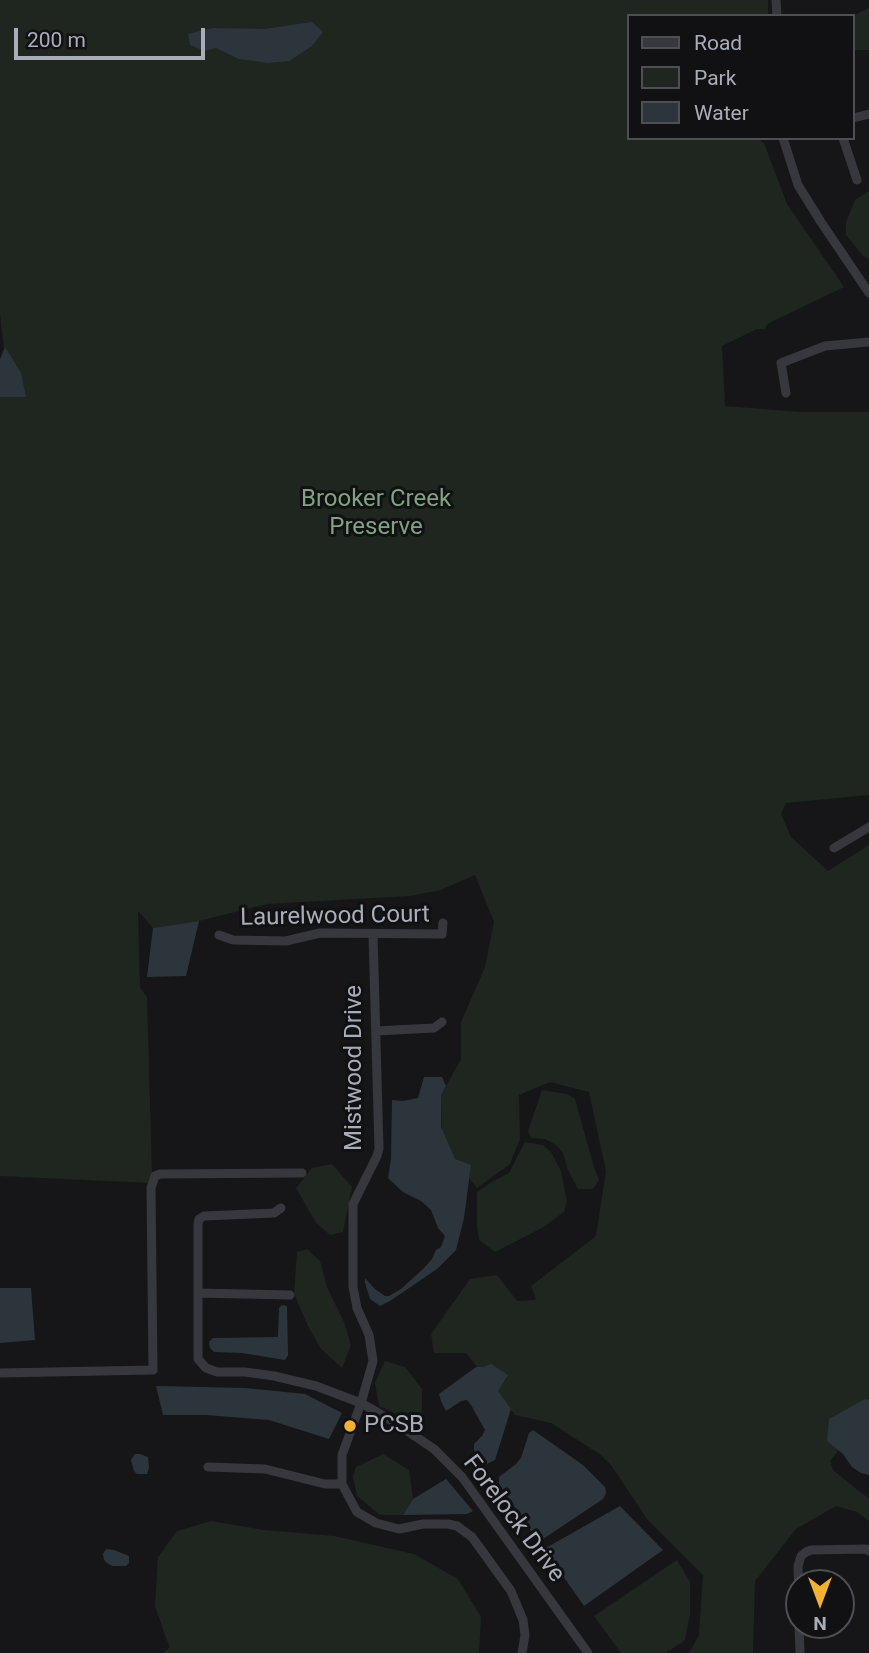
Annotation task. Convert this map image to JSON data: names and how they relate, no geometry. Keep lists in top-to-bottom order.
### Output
{
  "streets": {
    "street": ["Laurelwood Court", "Mistwood Drive", "Forelock Drive"]
  },
  "crossings": [
    ["Laurelwood Court", "Mistwood Drive"],
    ["Mistwood Drive", "Forelock Drive"]
  ],
  "parks": ["Brooker Creek Preserve"],
  "places": ["PCSB"],
  "legend": ["Road", "Park", "Water"],
  "scale_bar": "200 m",
  "north": "bottom"
}
